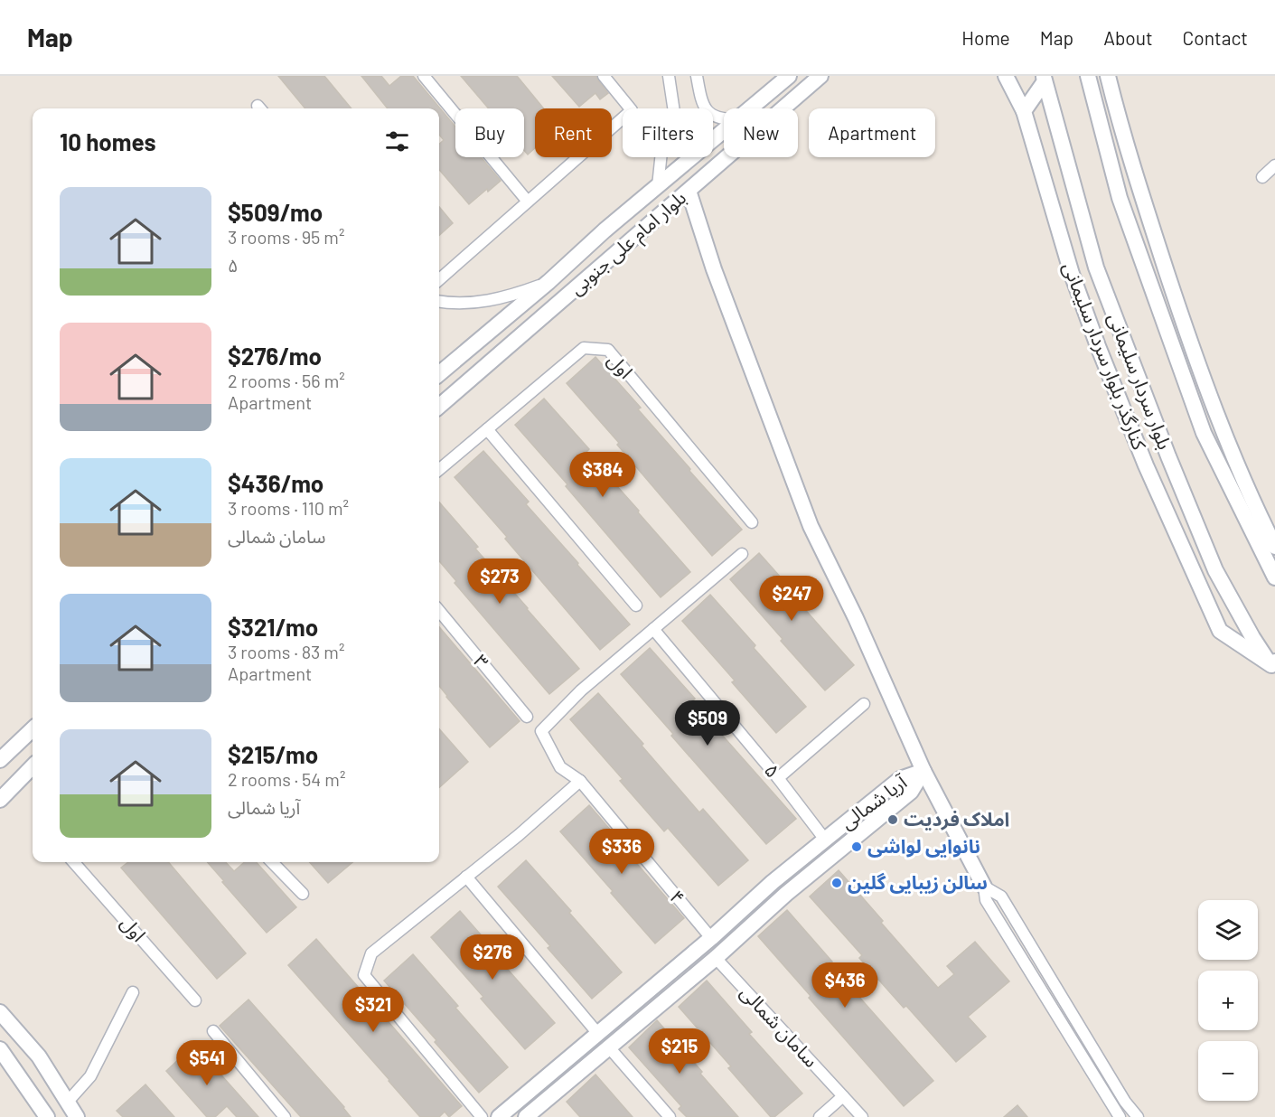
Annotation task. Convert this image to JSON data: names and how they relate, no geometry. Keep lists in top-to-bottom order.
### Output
{
  "streets": {
    "street": [
      "بلوار امام علی جنوبی",
      "کنارگذر بلوار سردار سلیمانی",
      "اول",
      "بلوار سردار سلیمانی",
      "۳",
      "۵",
      "آریا شمالی",
      "۴",
      "سامان شمالی"
    ]
  },
  "crossings": [
    ["کنارگذر بلوار سردار سلیمانی", "بلوار سردار سلیمانی"],
    ["۵", "آریا شمالی"],
    ["۵", "۴"],
    ["آریا شمالی", "۴"],
    ["آریا شمالی", "سامان شمالی"]
  ],
  "places": ["املاک فردیت", "نانوایی لواشی", "سالن زیبایی گلین"],
  "page": {
    "header": "Map",
    "nav": [
      "Home",
      "Map",
      "About",
      "Contact"
    ],
    "chip": [
      "Buy",
      "Rent",
      "Filters",
      "New",
      "Apartment"
    ],
    "heading": "10 homes",
    "list": [
      {
        "name": "$509/mo",
        "note": "3 rooms · 95 m² · ۵"
      },
      {
        "name": "$276/mo",
        "note": "2 rooms · 56 m² · Apartment"
      },
      {
        "name": "$436/mo",
        "note": "3 rooms · 110 m² · سامان شمالی"
      },
      {
        "name": "$321/mo",
        "note": "3 rooms · 83 m² · Apartment"
      },
      {
        "name": "$215/mo",
        "note": "2 rooms · 54 m² · آریا شمالی"
      }
    ],
    "price": [
      "$384",
      "$273",
      "$247",
      "$509",
      "$336",
      "$276",
      "$436",
      "$321",
      "$215",
      "$541"
    ],
    "map_buttons": ["+", "−"]
  }
}
